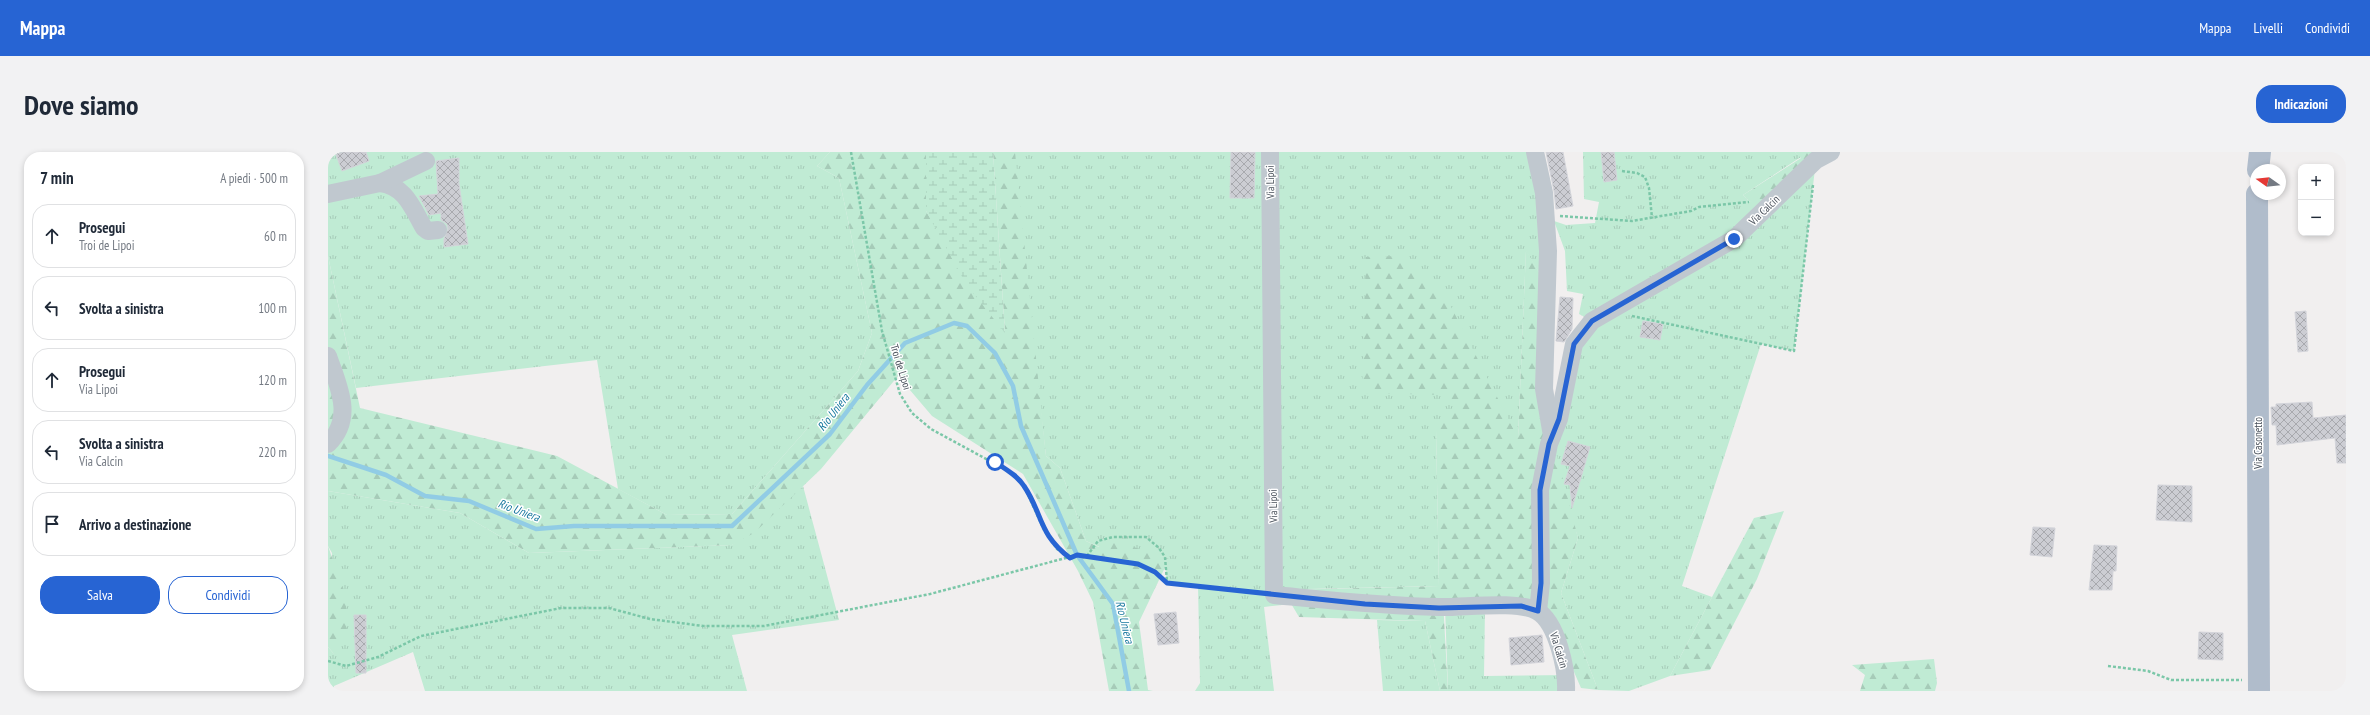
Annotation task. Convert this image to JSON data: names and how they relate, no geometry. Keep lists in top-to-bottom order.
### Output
{
  "streets": {
    "main road": ["Via Casonetto"],
    "street": ["Via Lipoi", "Via Calcin"],
    "path": ["Troi de Lipoi"]
  },
  "water": ["Rio Uniera"],
  "north": "left",
  "page": {
    "header": "Mappa",
    "nav": ["Mappa", "Livelli", "Condividi"],
    "buttons": [
      "Indicazioni",
      ["Salva", "Condividi"]
    ],
    "title": "Dove siamo",
    "heading": ["7 min", "A piedi · 500 m"],
    "map_buttons": ["+", "−"],
    "list": [
      ["Prosegui", "Troi de Lipoi", "60 m"],
      ["Svolta a sinistra", "100 m"],
      ["Prosegui", "Via Lipoi", "120 m"],
      ["Svolta a sinistra", "Via Calcin", "220 m"],
      "Arrivo a destinazione"
    ]
  }
}
